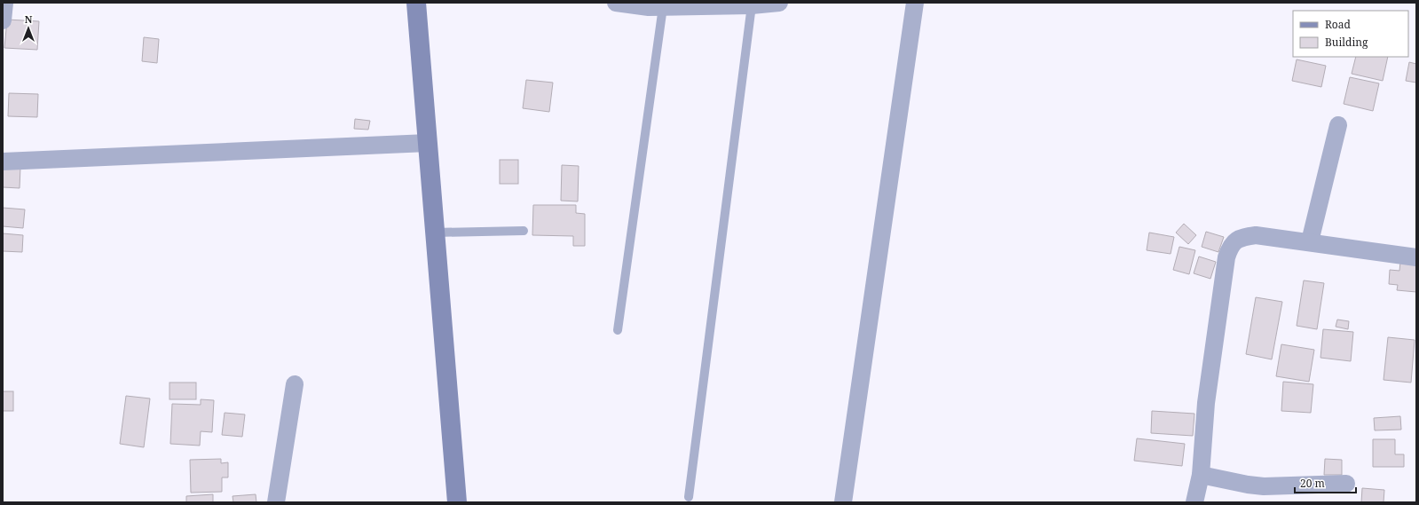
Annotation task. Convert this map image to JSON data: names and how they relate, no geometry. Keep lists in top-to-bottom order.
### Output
{
  "legend": ["Road", "Building"],
  "scale_bar": "20 m",
  "north": "top"
}
